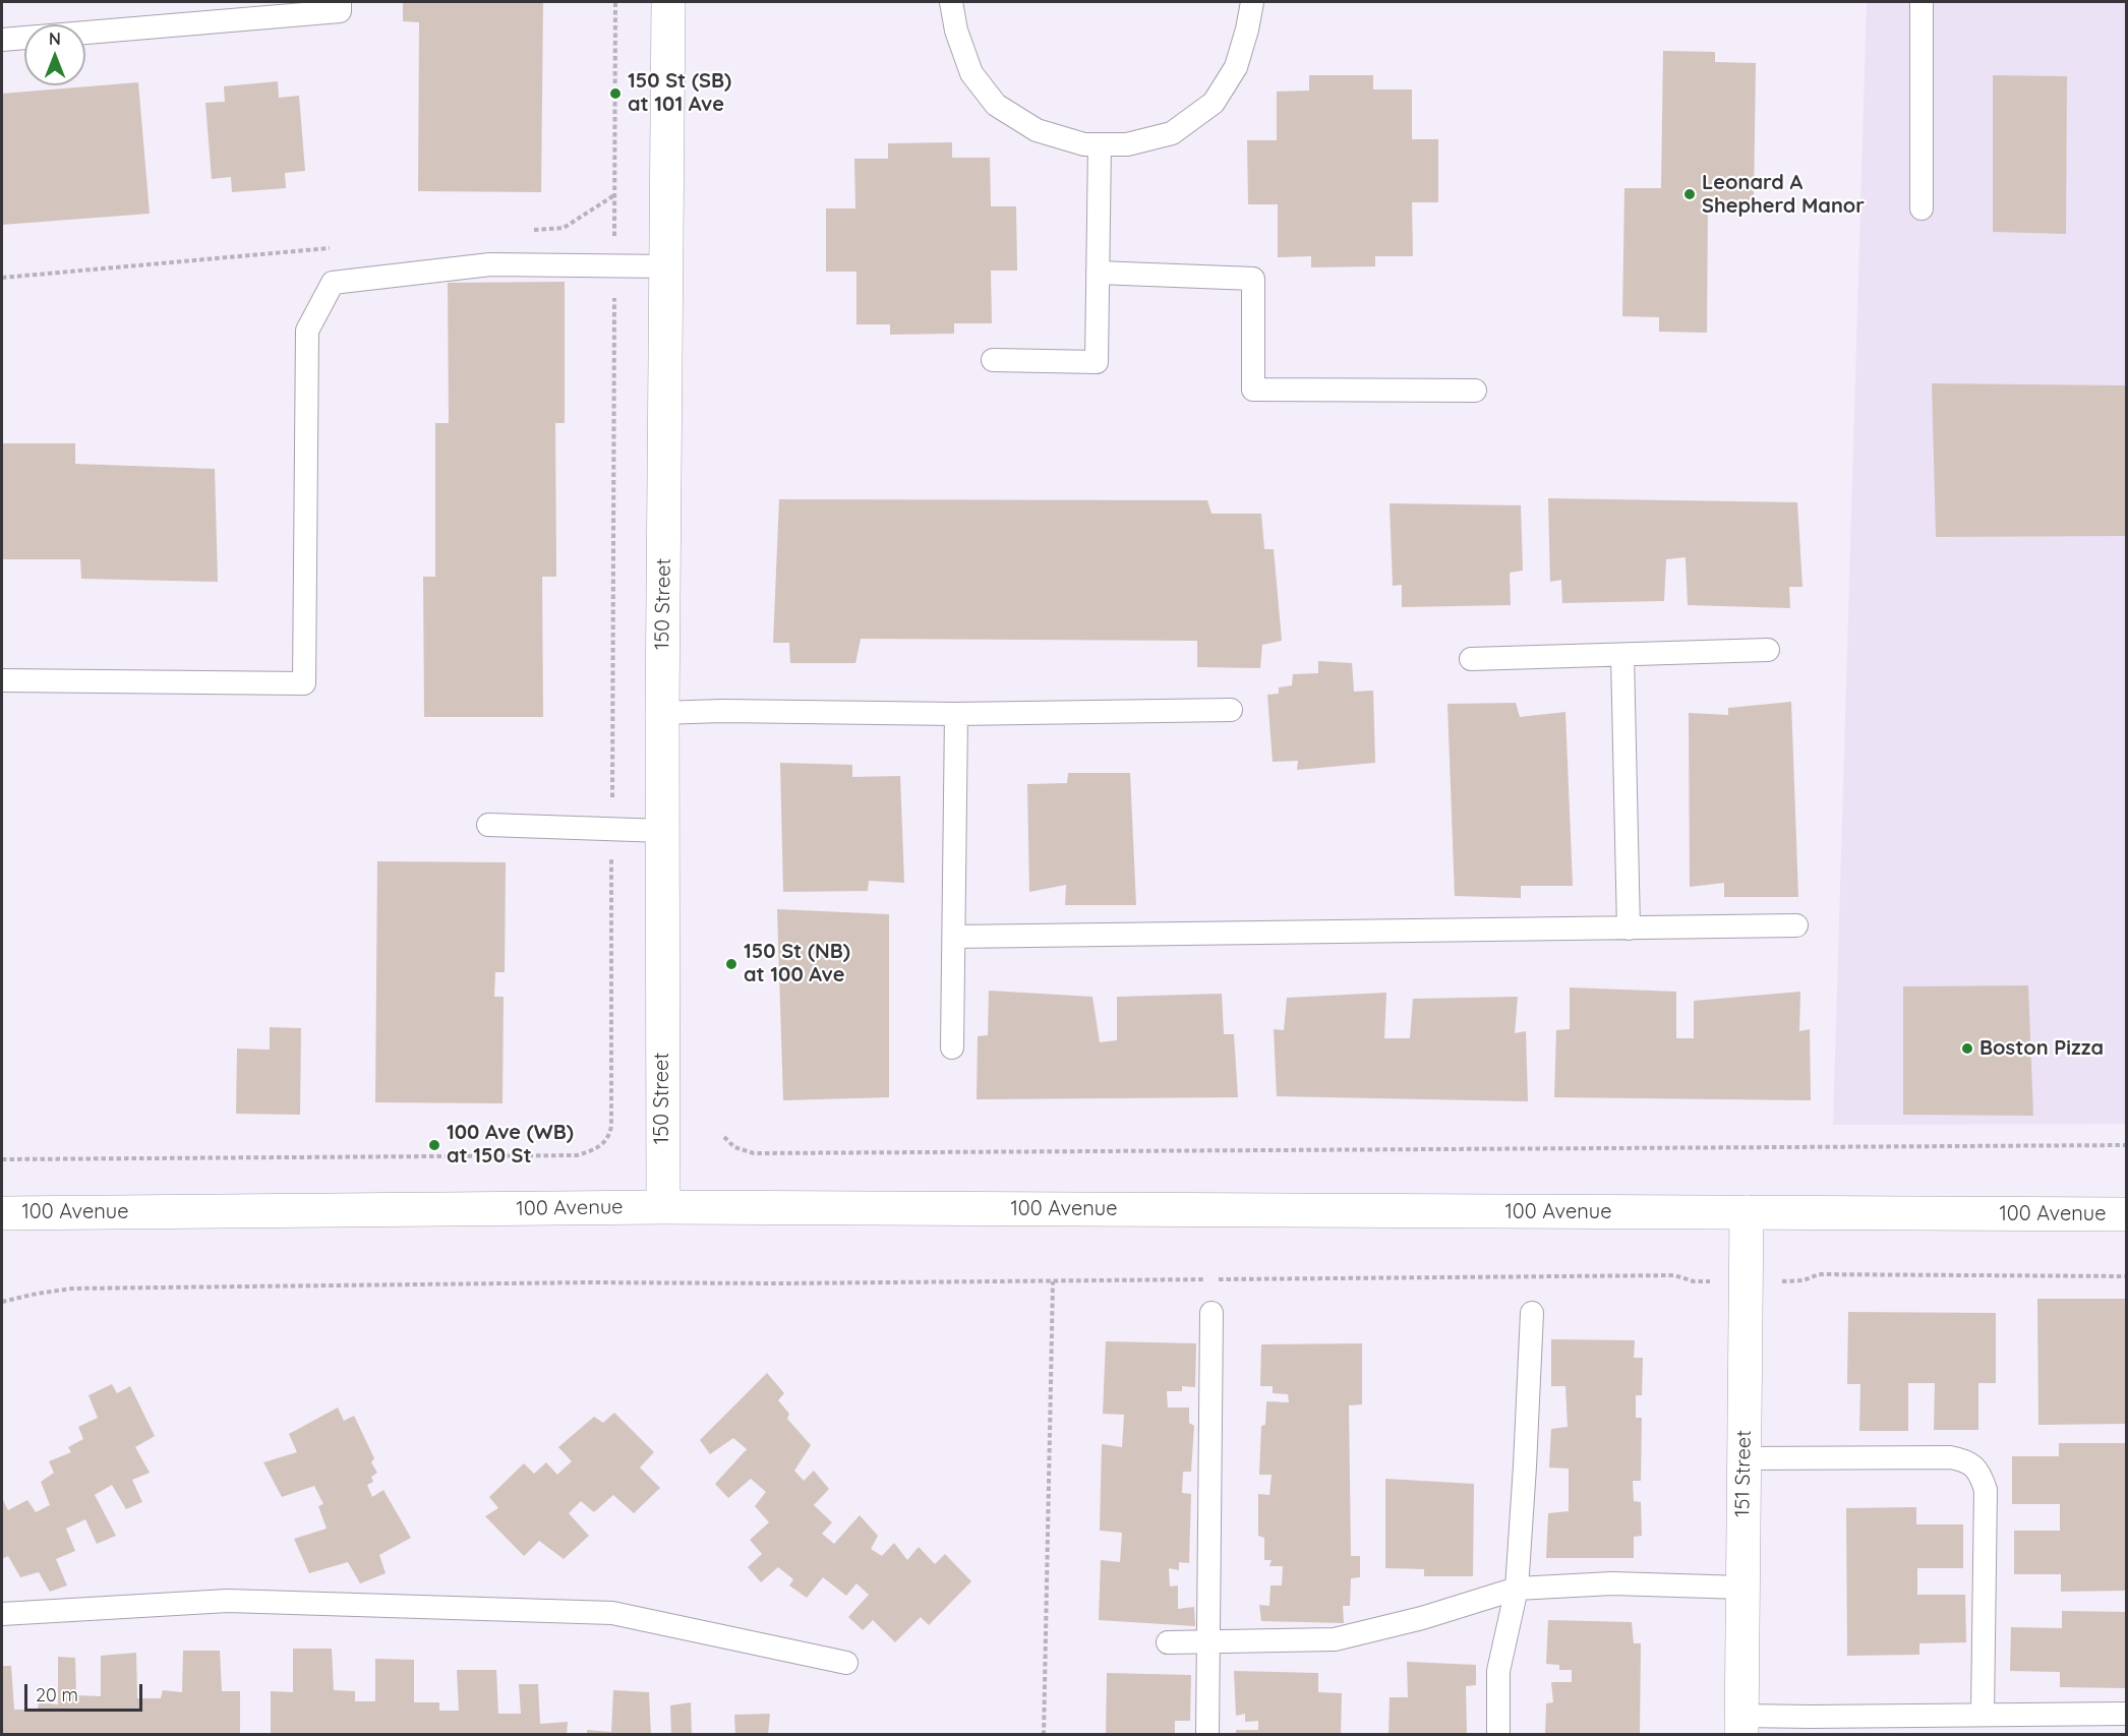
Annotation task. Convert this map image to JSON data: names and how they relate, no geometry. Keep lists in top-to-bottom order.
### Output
{
  "streets": {
    "main road": ["150 Street", "100 Avenue", "151 Street"]
  },
  "crossings": [
    ["150 Street", "100 Avenue"],
    ["100 Avenue", "151 Street"]
  ],
  "places": [
    "150 St (SB) at 101 Ave",
    "Leonard A Shepherd Manor",
    "150 St (NB) at 100 Ave",
    "Boston Pizza",
    "100 Ave (WB) at 150 St"
  ],
  "scale_bar": "20 m",
  "north": "top"
}
